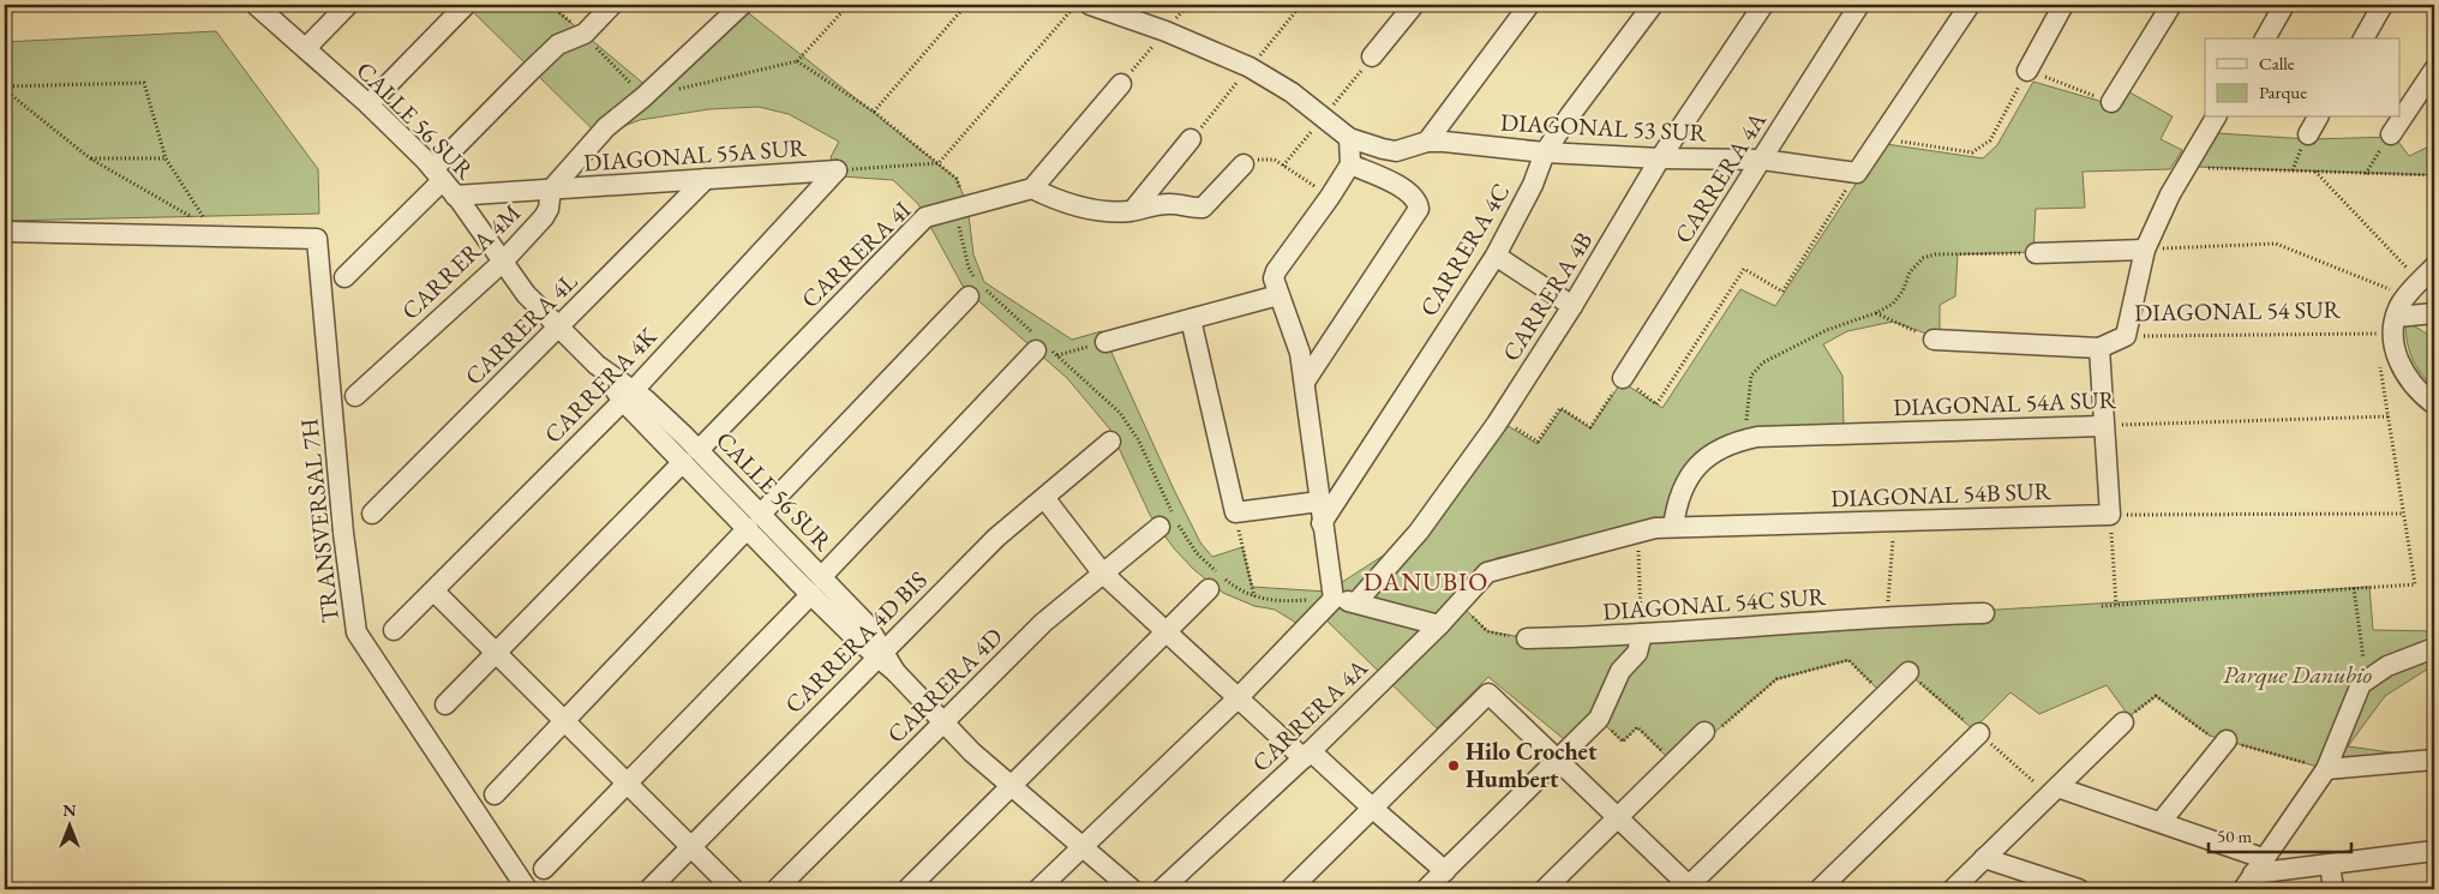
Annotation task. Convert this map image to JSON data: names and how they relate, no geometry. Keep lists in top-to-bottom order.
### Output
{
  "streets": {
    "street": [
      "CALLE 56 SUR",
      "DIAGONAL 53 SUR",
      "DIAGONAL 55A SUR",
      "CARRERA 4A",
      "CARRERA 4C",
      "CARRERA 4I",
      "CARRERA 4M",
      "CARRERA 4B",
      "DIAGONAL 54 SUR",
      "CARRERA 4L",
      "CARRERA 4K",
      "DIAGONAL 54A SUR",
      "DIAGONAL 54B SUR",
      "TRANSVERSAL 7H",
      "DIAGONAL 54C SUR",
      "CARRERA 4D BIS",
      "CARRERA 4D"
    ]
  },
  "crossings": [
    ["CALLE 56 SUR", "DIAGONAL 55A SUR"],
    ["CALLE 56 SUR", "CARRERA 4I"],
    ["CALLE 56 SUR", "CARRERA 4M"],
    ["CALLE 56 SUR", "CARRERA 4L"],
    ["CALLE 56 SUR", "CARRERA 4K"],
    ["CALLE 56 SUR", "CARRERA 4D BIS"],
    ["CALLE 56 SUR", "CARRERA 4D"],
    ["DIAGONAL 53 SUR", "CARRERA 4A"],
    ["DIAGONAL 53 SUR", "CARRERA 4C"],
    ["DIAGONAL 53 SUR", "CARRERA 4B"],
    ["DIAGONAL 55A SUR", "CARRERA 4M"],
    ["DIAGONAL 55A SUR", "CARRERA 4L"],
    ["DIAGONAL 55A SUR", "CARRERA 4K"],
    ["CARRERA 4A", "DIAGONAL 54B SUR"],
    ["DIAGONAL 54A SUR", "DIAGONAL 54B SUR"]
  ],
  "districts": ["DANUBIO"],
  "parks": ["Parque Danubio"],
  "places": ["Hilo Crochet Humbert"],
  "legend": ["Calle", "Parque"],
  "scale_bar": "50 m",
  "north": "top"
}
